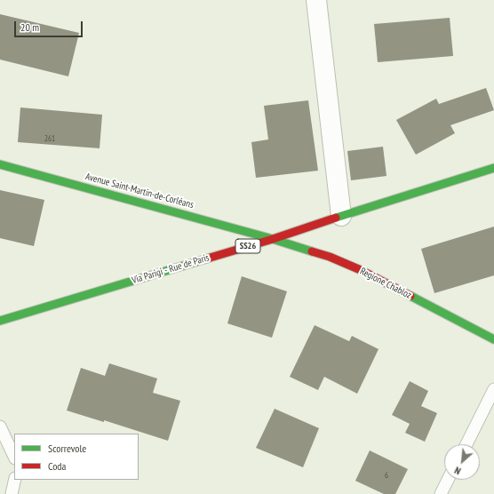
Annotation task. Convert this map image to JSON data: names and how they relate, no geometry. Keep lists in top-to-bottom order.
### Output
{
  "streets": {
    "street": [
      "Avenue Saint-Martin-de-Corléans",
      "SS26",
      "Via Parigi - Rue de Paris",
      "Regione Chabloz"
    ]
  },
  "crossings": [
    ["Avenue Saint-Martin-de-Corléans", "Via Parigi - Rue de Paris"],
    ["Avenue Saint-Martin-de-Corléans", "Regione Chabloz"],
    ["Via Parigi - Rue de Paris", "Regione Chabloz"]
  ],
  "house_numbers": ["261", "6"],
  "legend": ["Scorrevole", "Coda"],
  "scale_bar": "20 m",
  "north": "bottom left"
}
